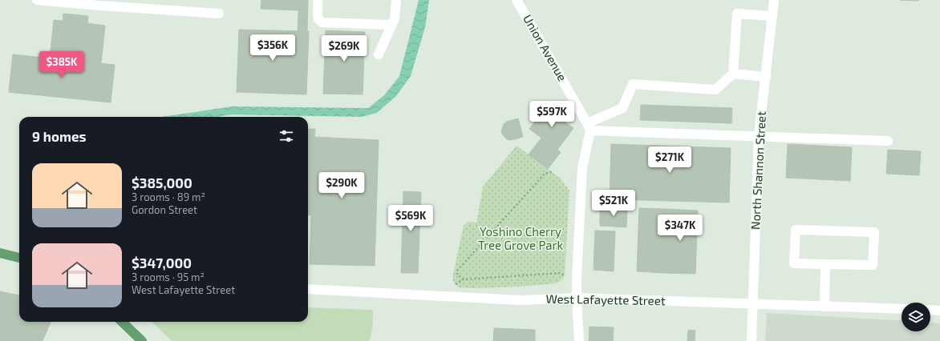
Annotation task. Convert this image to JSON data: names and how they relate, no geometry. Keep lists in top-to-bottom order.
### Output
{
  "streets": {
    "street": ["Union Avenue", "North Shannon Street", "West Lafayette Street"]
  },
  "crossings": [
    ["North Shannon Street", "West Lafayette Street"]
  ],
  "parks": ["Yoshino Cherry Tree Grove Park"],
  "page": {
    "price": [
      "$356K",
      "$269K",
      "$385K",
      "$597K",
      "$271K",
      "$290K",
      "$521K",
      "$569K",
      "$347K"
    ],
    "heading": "9 homes",
    "list": [
      {
        "name": "$385,000",
        "note": "3 rooms · 89 m² · Gordon Street"
      },
      {
        "name": "$347,000",
        "note": "3 rooms · 95 m² · West Lafayette Street"
      }
    ]
  }
}
